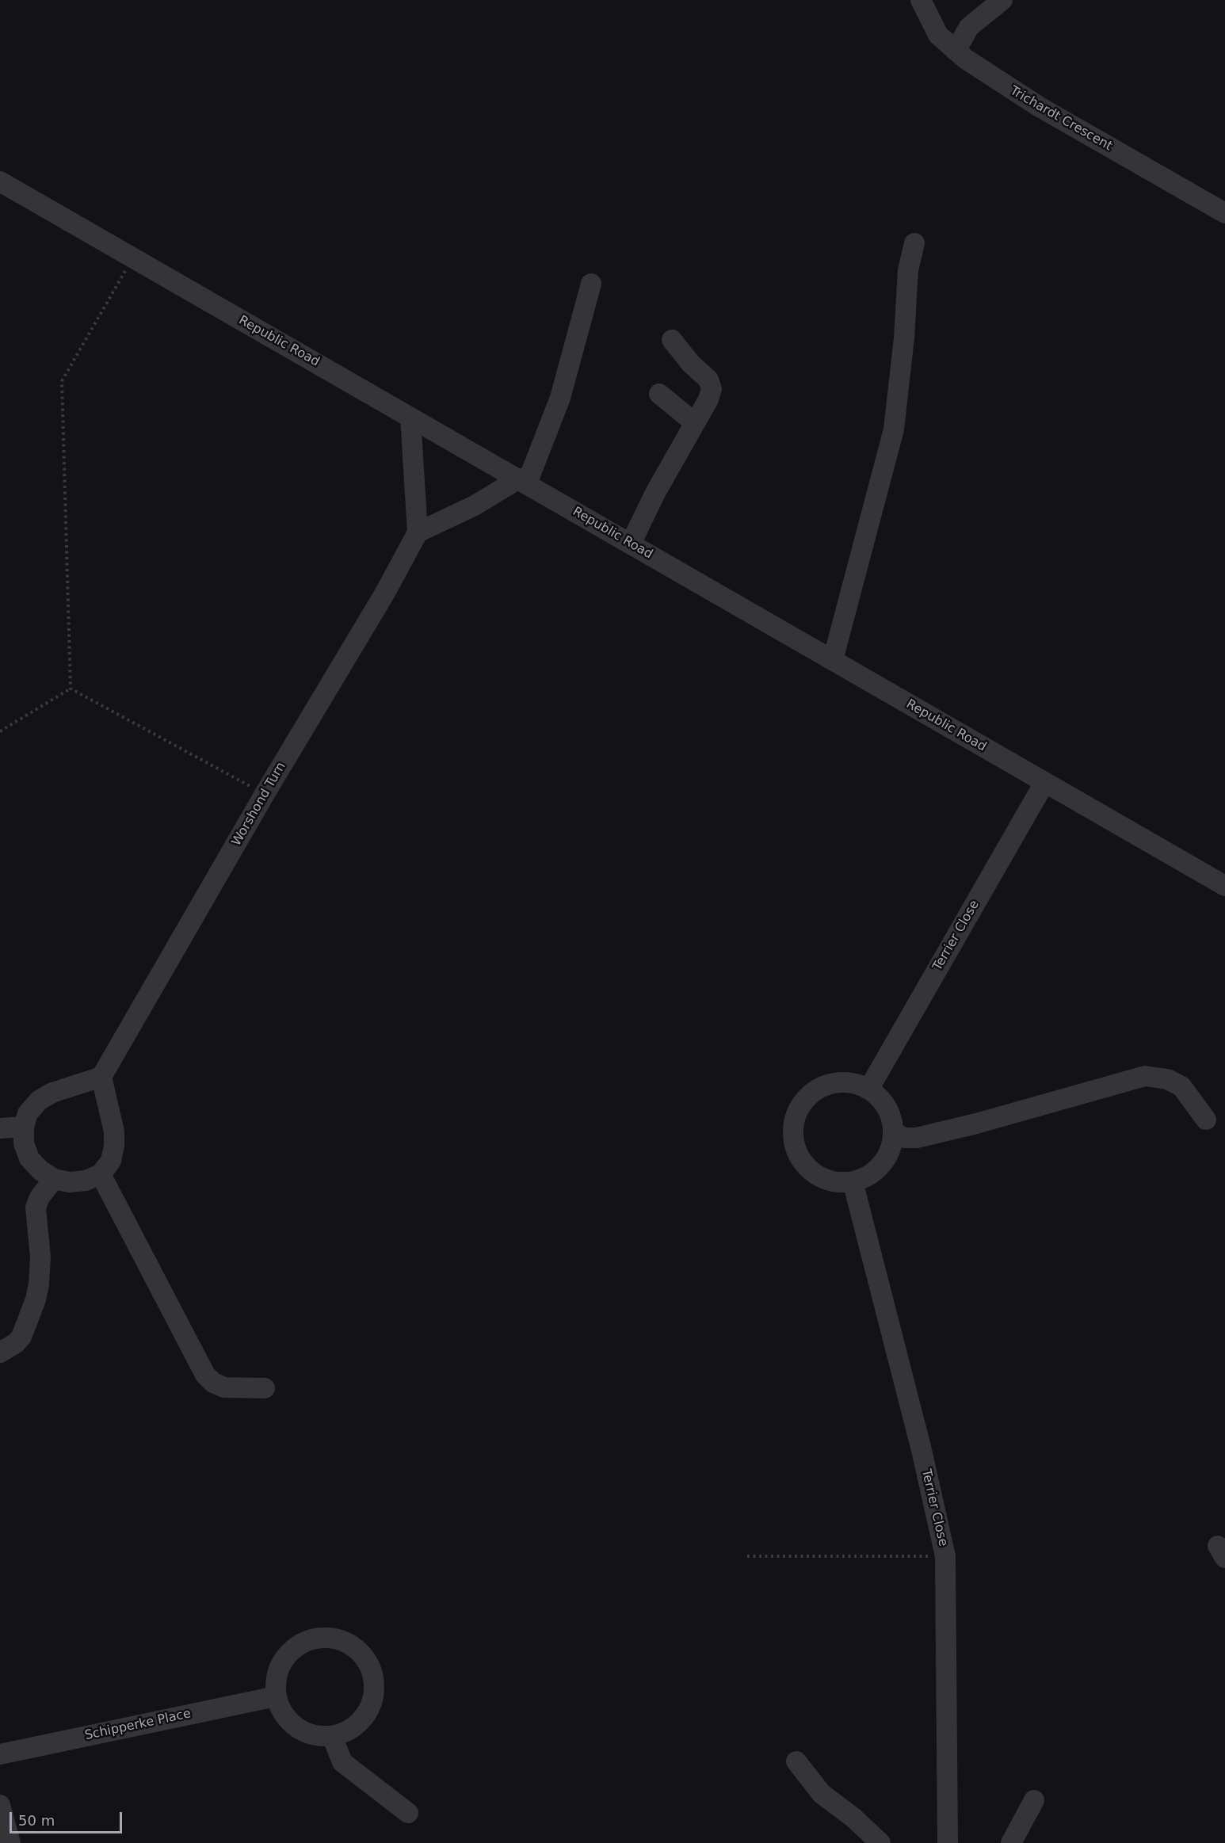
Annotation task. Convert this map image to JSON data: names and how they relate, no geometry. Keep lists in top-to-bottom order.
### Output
{
  "streets": {
    "street": [
      "Trichardt Crescent",
      "Republic Road",
      "Worshond Turn",
      "Terrier Close",
      "Schipperke Place"
    ]
  },
  "crossings": [
    ["Republic Road", "Terrier Close"]
  ],
  "scale_bar": "50 m"
}
